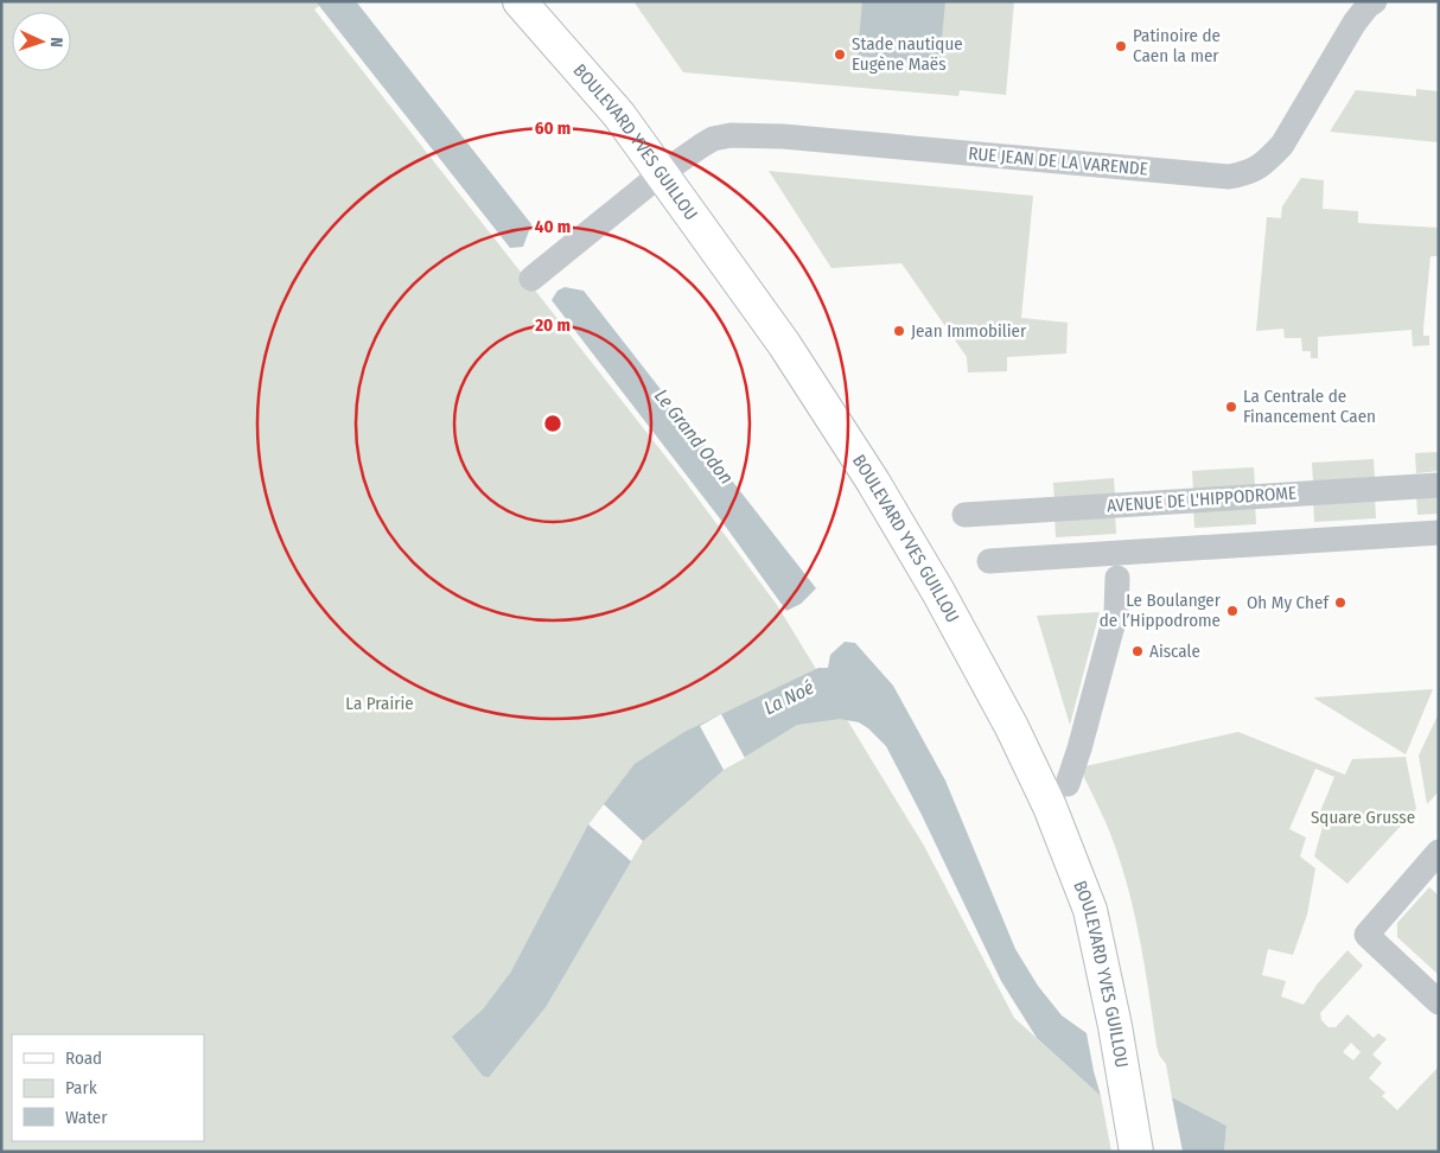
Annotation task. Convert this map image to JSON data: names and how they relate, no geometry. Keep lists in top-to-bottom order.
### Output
{
  "streets": {
    "main road": ["BOULEVARD YVES GUILLOU"],
    "street": ["RUE JEAN DE LA VARENDE", "AVENUE DE L'HIPPODROME"]
  },
  "crossings": [
    ["BOULEVARD YVES GUILLOU", "RUE JEAN DE LA VARENDE"]
  ],
  "water": ["Le Grand Odon", "La Noé"],
  "parks": ["La Prairie", "Square Grusse"],
  "places": [
    "Patinoire de Caen la mer",
    "Stade nautique Eugène Maës",
    "Jean Immobilier",
    "La Centrale de Financement Caen",
    "Oh My Chef",
    "Le Boulanger de l’Hippodrome",
    "Aiscale"
  ],
  "legend": ["Road", "Park", "Water"],
  "north": "right",
  "rings": ["60 m", "40 m", "20 m"]
}
